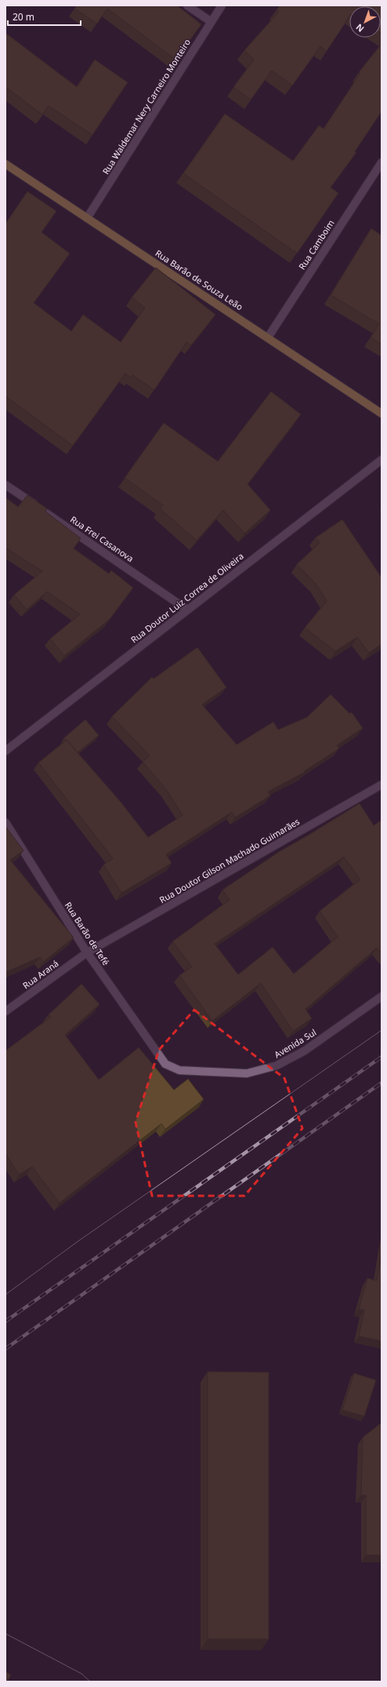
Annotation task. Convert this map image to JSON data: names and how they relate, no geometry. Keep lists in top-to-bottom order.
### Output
{
  "streets": {
    "main road": ["Rua Barão de Souza Leão"],
    "street": [
      "Rua Waldemar Nery Carneiro Monteiro",
      "Rua Camboim",
      "Rua Frei Casanova",
      "Rua Doutor Luiz Correa de Oliveira",
      "Rua Doutor Gilson Machado Guimarães",
      "Rua Barão de Tefé",
      "Rua Araná",
      "Avenida Sul"
    ]
  },
  "crossings": [
    ["Rua Waldemar Nery Carneiro Monteiro", "Rua Barão de Souza Leão"],
    ["Rua Camboim", "Rua Barão de Souza Leão"],
    ["Rua Frei Casanova", "Rua Doutor Luiz Correa de Oliveira"],
    ["Rua Doutor Gilson Machado Guimarães", "Rua Barão de Tefé"],
    ["Rua Doutor Gilson Machado Guimarães", "Rua Araná"],
    ["Rua Barão de Tefé", "Rua Araná"],
    ["Rua Barão de Tefé", "Avenida Sul"]
  ],
  "scale_bar": "20 m",
  "north": "bottom left"
}
